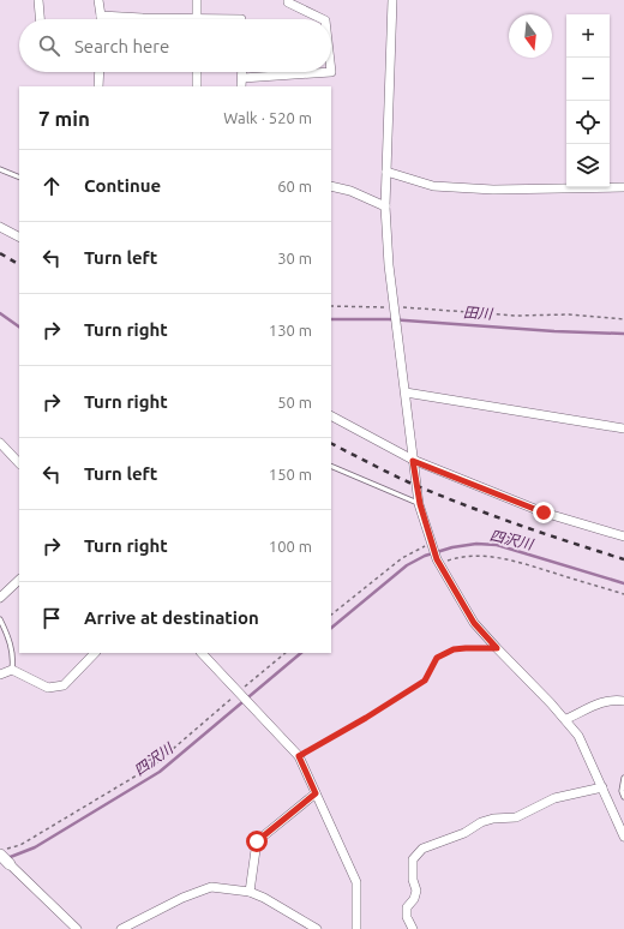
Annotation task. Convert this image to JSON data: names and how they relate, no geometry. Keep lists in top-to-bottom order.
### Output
{
  "water": ["田川", "四沢川"],
  "north": "bottom",
  "page": {
    "map_buttons": ["+", "−"],
    "search": "Search here",
    "heading": ["7 min", "Walk · 520 m"],
    "list": [
      ["Continue", "60 m"],
      ["Turn left", "30 m"],
      ["Turn right", "130 m"],
      ["Turn right", "50 m"],
      ["Turn left", "150 m"],
      ["Turn right", "100 m"],
      "Arrive at destination"
    ]
  }
}
